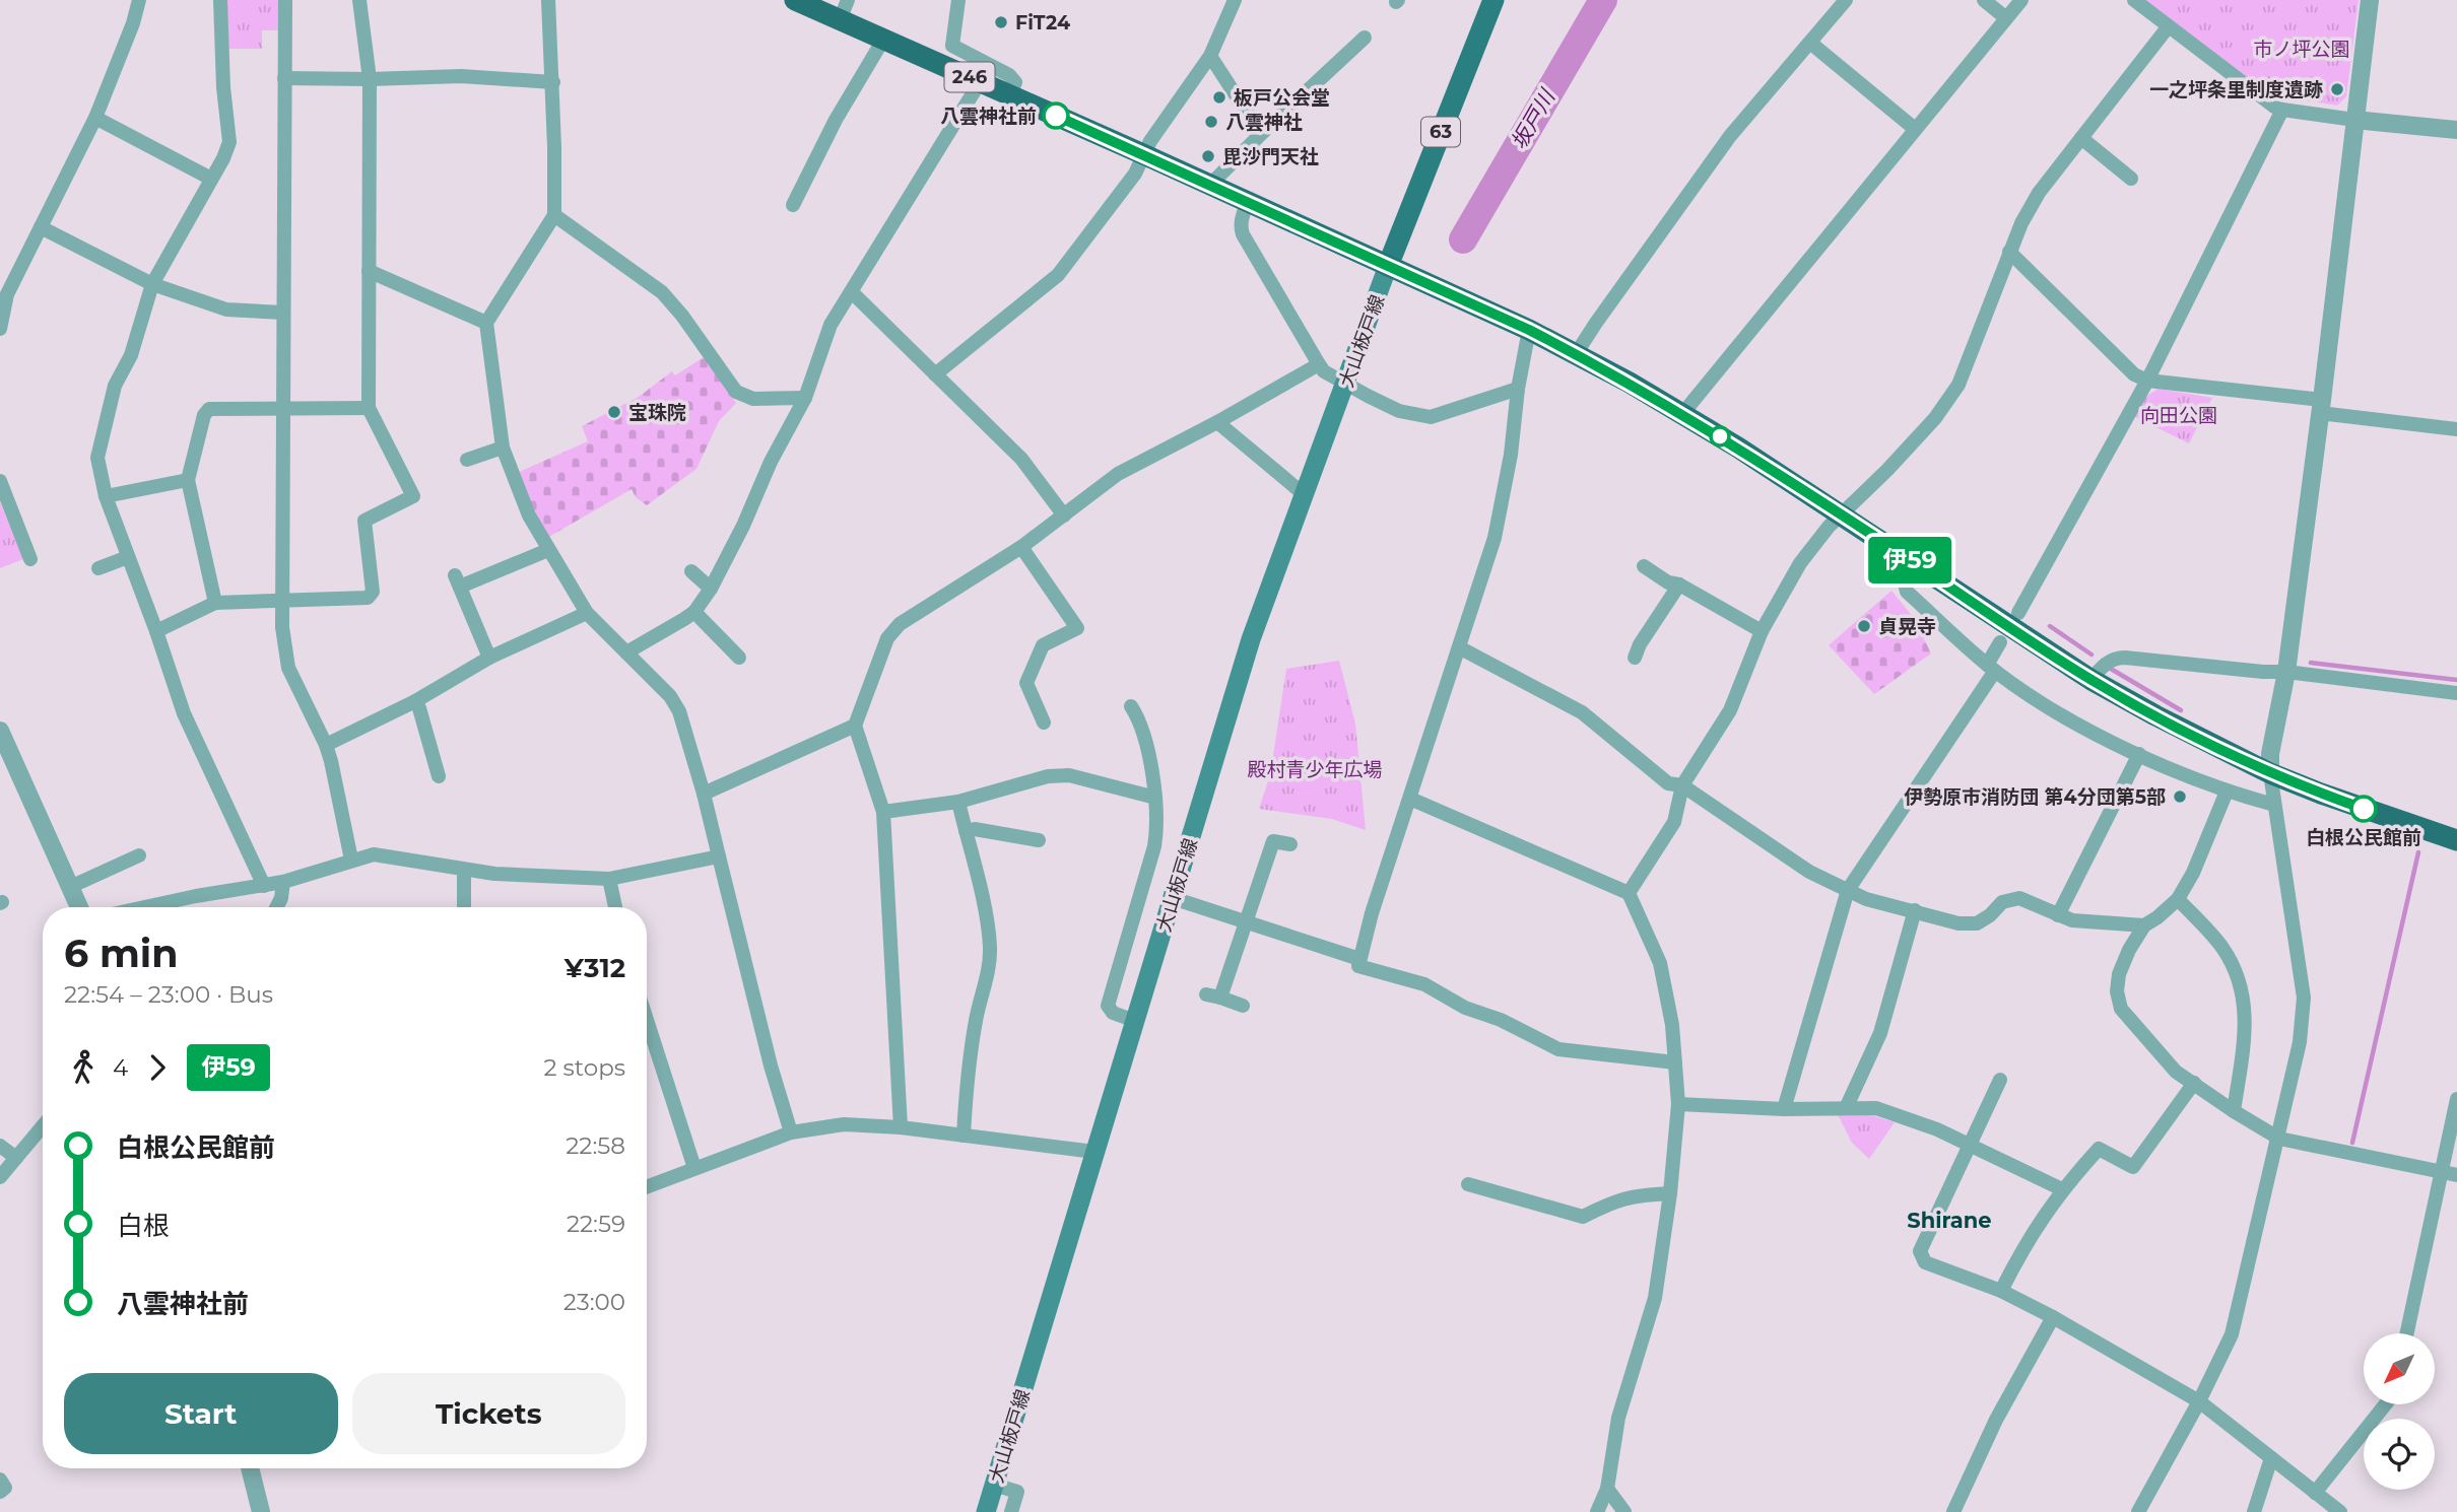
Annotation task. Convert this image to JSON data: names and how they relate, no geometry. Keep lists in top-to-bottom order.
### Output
{
  "streets": {
    "highway": ["246"],
    "main road": ["63", "大山板戸線"]
  },
  "crossings": [
    ["246", "63"],
    ["246", "大山板戸線"],
    ["63", "大山板戸線"]
  ],
  "districts": ["Shirane"],
  "water": ["坂戸川"],
  "parks": ["市ノ坪公園", "向田公園", "殿村青少年広場"],
  "places": [
    "FiT24",
    "一之坪条里制度遺跡",
    "板戸公会堂",
    "八雲神社前",
    "八雲神社",
    "毘沙門天社",
    "宝珠院",
    "貞晃寺",
    "伊勢原市消防団 第4分団第5部",
    "白根公民館前"
  ],
  "lines": ["bus line 伊59"],
  "north": "bottom left",
  "page": {
    "on_map": "伊59",
    "heading": ["6 min", "22:54 – 23:00 · Bus", "¥312"],
    "legs": ["4", "伊59", "2 stops"],
    "list": [
      {
        "name": "白根公民館前",
        "value": "22:58"
      },
      {
        "name": "白根",
        "value": "22:59"
      },
      {
        "name": "八雲神社前",
        "value": "23:00"
      }
    ],
    "buttons": ["Start", "Tickets"]
  }
}
